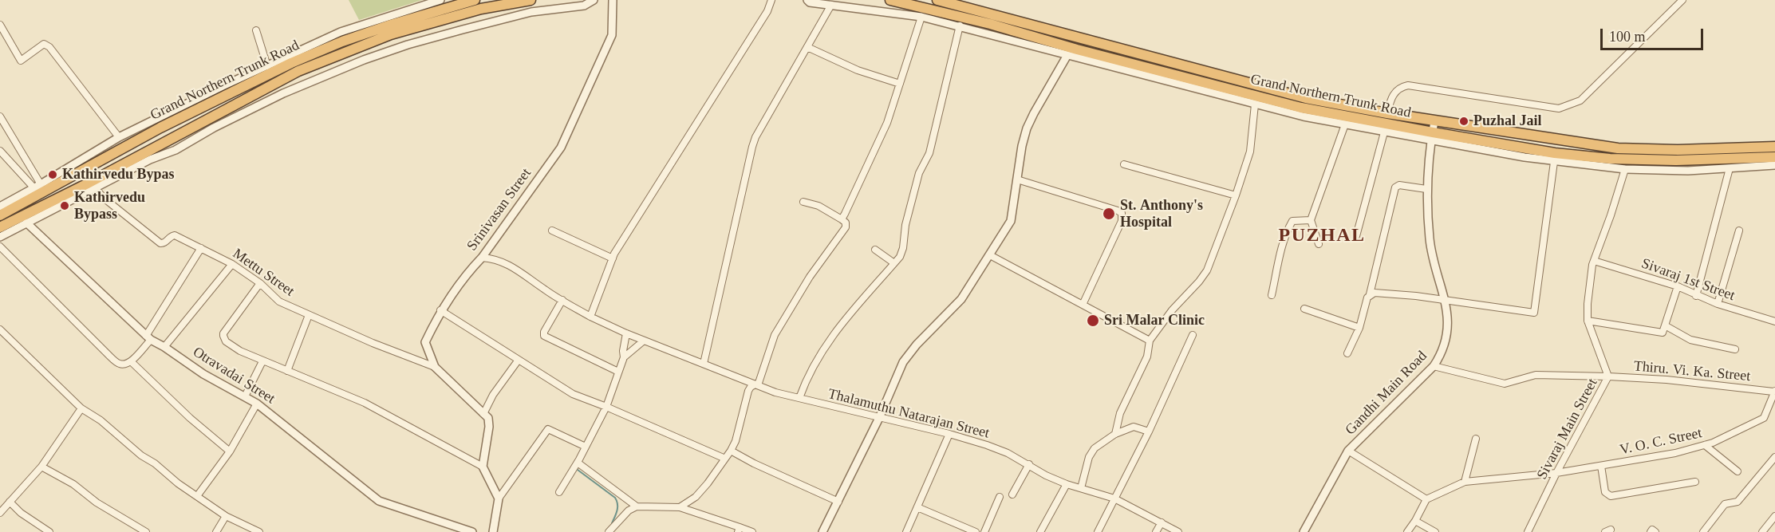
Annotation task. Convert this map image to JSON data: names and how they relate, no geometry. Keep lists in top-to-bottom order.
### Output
{
  "streets": {
    "highway": ["Grand Northern Trunk Road"],
    "street": [
      "Srinivasan Street",
      "Mettu Street",
      "Sivaraj 1st Street",
      "Thiru. Vi. Ka. Street",
      "Otravadai Street",
      "Gandhi Main Road",
      "Thalamuthu Natarajan Street",
      "Sivaraj Main Street",
      "V. O. C. Street"
    ]
  },
  "crossings": [
    ["Grand Northern Trunk Road", "Mettu Street"],
    ["Grand Northern Trunk Road", "Gandhi Main Road"],
    ["Srinivasan Street", "Mettu Street"],
    ["Srinivasan Street", "Thalamuthu Natarajan Street"],
    ["Sivaraj 1st Street", "Sivaraj Main Street"],
    ["Thiru. Vi. Ka. Street", "Gandhi Main Road"],
    ["Thiru. Vi. Ka. Street", "Sivaraj Main Street"],
    ["Thiru. Vi. Ka. Street", "V. O. C. Street"],
    ["Sivaraj Main Street", "V. O. C. Street"]
  ],
  "districts": ["PUZHAL"],
  "places": [
    "Puzhal Jail",
    "Kathirvedu Bypas",
    "Kathirvedu Bypass",
    "St. Anthony's Hospital",
    "Sri Malar Clinic"
  ],
  "scale_bar": "100 m"
}
